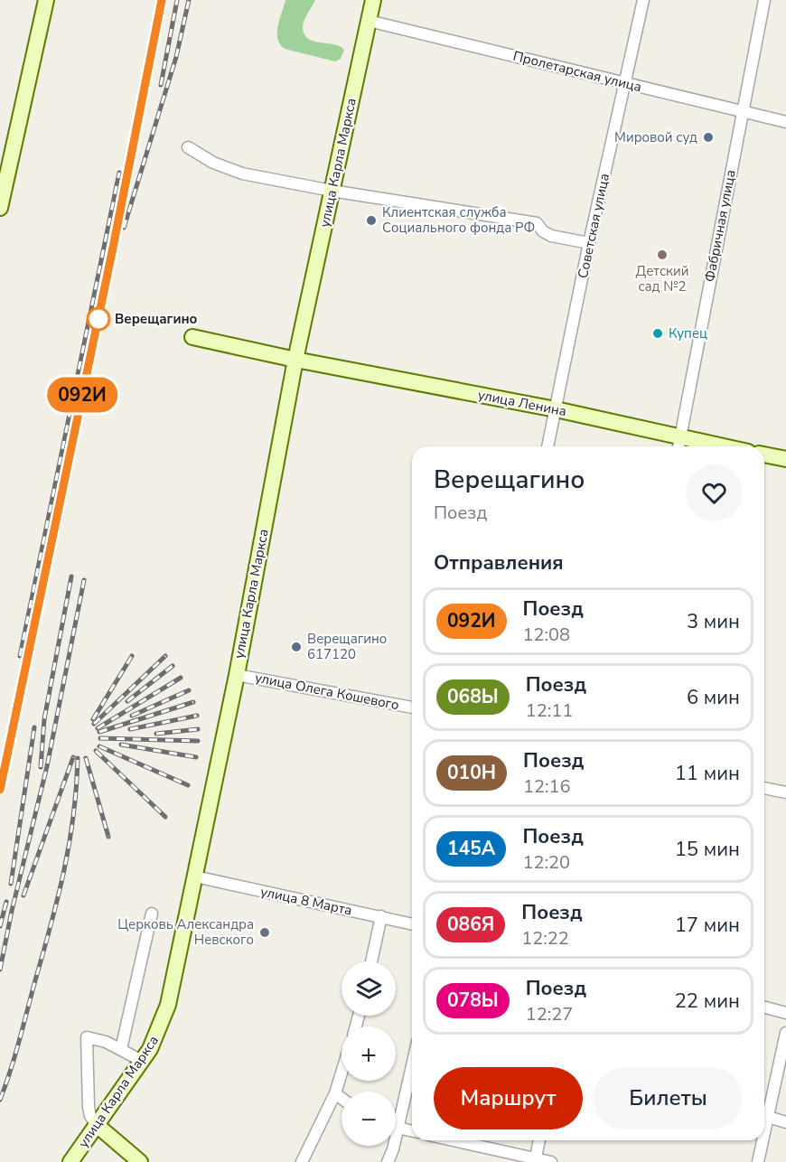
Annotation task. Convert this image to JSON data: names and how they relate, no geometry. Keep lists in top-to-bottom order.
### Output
{
  "streets": {
    "main road": ["улица Карла Маркса", "улица Ленина"],
    "street": [
      "Пролетарская улица",
      "Советская улица",
      "Фабричная улица",
      "улица Олега Кошевого",
      "улица 8 Марта"
    ]
  },
  "crossings": [
    ["Пролетарская улица", "улица Карла Маркса"],
    ["Пролетарская улица", "Советская улица"],
    ["Пролетарская улица", "Фабричная улица"],
    ["улица Карла Маркса", "улица Ленина"],
    ["улица Карла Маркса", "улица Олега Кошевого"],
    ["улица Карла Маркса", "улица 8 Марта"],
    ["Советская улица", "улица Ленина"],
    ["Фабричная улица", "улица Ленина"]
  ],
  "places": [
    "Мировой суд",
    "Клиентская служба Социального фонда РФ",
    "Детский сад №2",
    "Верещагино",
    "Купец",
    "Верещагино 617120",
    "Церковь Александра Невского"
  ],
  "page": {
    "on_map": "092И",
    "heading": [
      ["Верещагино", "Поезд"],
      "Отправления"
    ],
    "list": [
      {
        "mark": "092И",
        "name": "Поезд",
        "note": "12:08",
        "value": "3 мин"
      },
      {
        "mark": "068Ы",
        "name": "Поезд",
        "note": "12:11",
        "value": "6 мин"
      },
      {
        "mark": "010Н",
        "name": "Поезд",
        "note": "12:16",
        "value": "11 мин"
      },
      {
        "mark": "145А",
        "name": "Поезд",
        "note": "12:20",
        "value": "15 мин"
      },
      {
        "mark": "086Я",
        "name": "Поезд",
        "note": "12:22",
        "value": "17 мин"
      },
      {
        "mark": "078Ы",
        "name": "Поезд",
        "note": "12:27",
        "value": "22 мин"
      }
    ],
    "map_buttons": ["+", "−"],
    "buttons": ["Маршрут", "Билеты"]
  }
}
